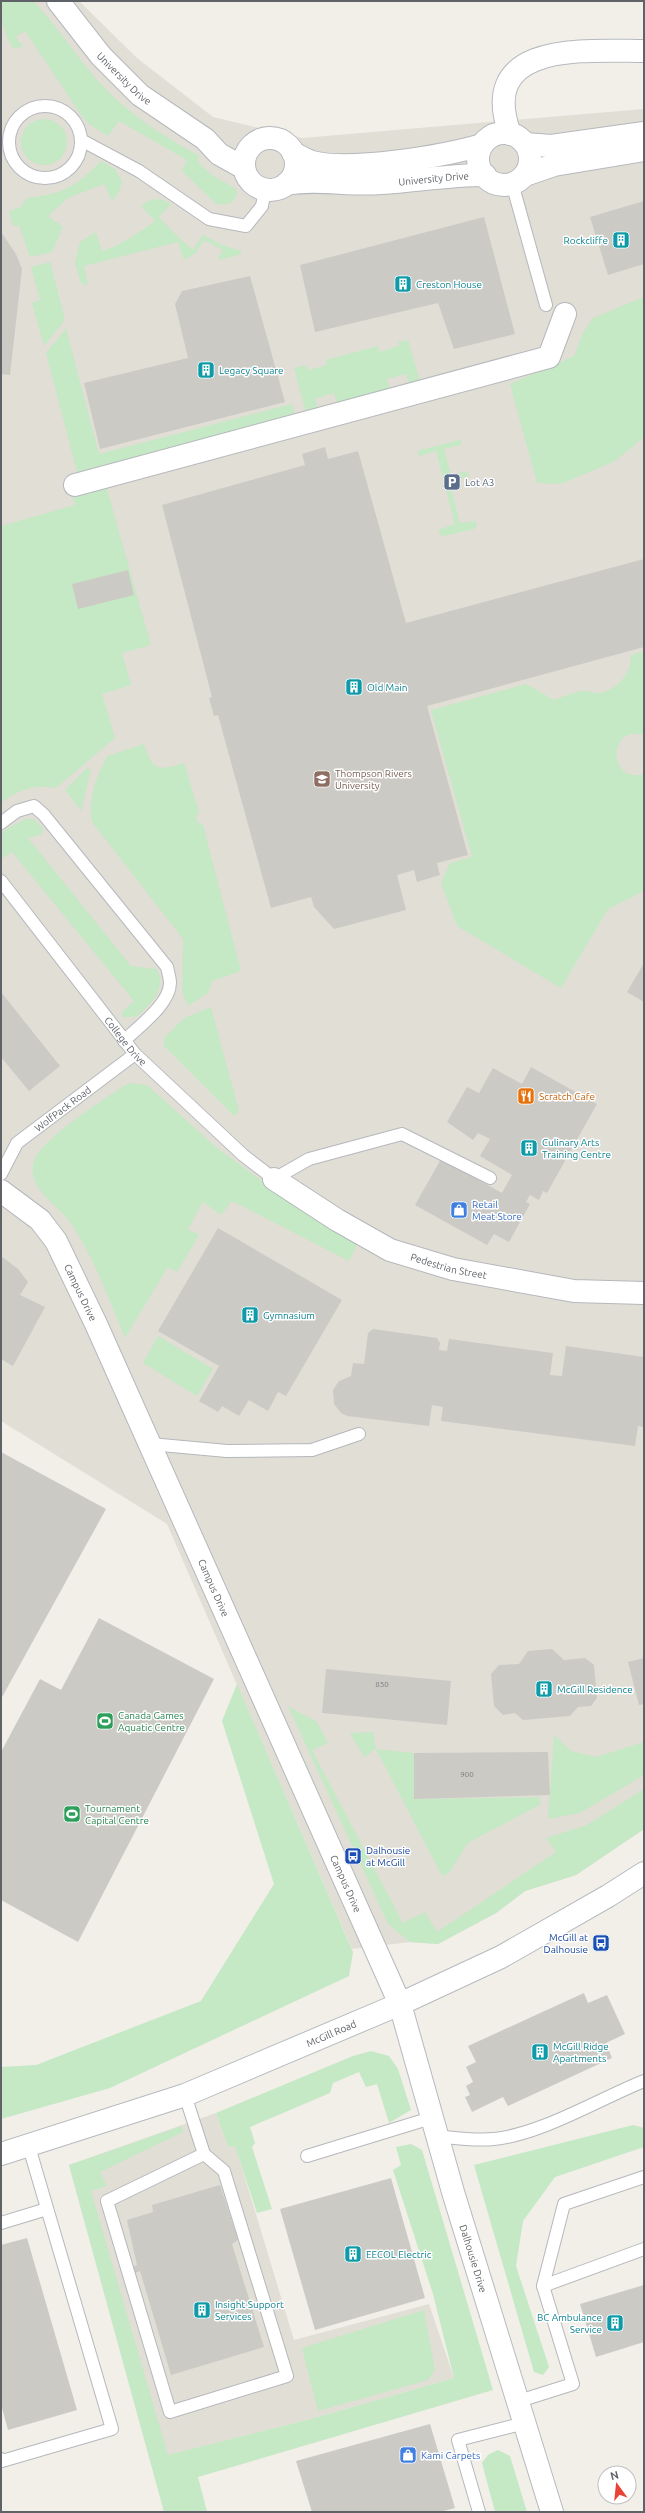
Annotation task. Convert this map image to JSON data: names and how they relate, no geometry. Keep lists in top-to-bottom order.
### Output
{
  "streets": {
    "street": [
      "University Drive",
      "Pedestrian Street",
      "Campus Drive",
      "McGill Road",
      "Dalhousie Drive"
    ],
    "lane": ["College Drive", "WolfPack Road"]
  },
  "crossings": [
    ["College Drive", "WolfPack Road"],
    ["College Drive", "Pedestrian Street"],
    ["Campus Drive", "McGill Road"],
    ["Campus Drive", "Dalhousie Drive"],
    ["McGill Road", "Dalhousie Drive"]
  ],
  "places": {
    "building": [
      "Rockcliffe",
      "Creston House",
      "Legacy Square",
      "Old Main",
      "Culinary Arts Training Centre",
      "Gymnasium",
      "McGill Residence",
      "McGill Ridge Apartments",
      "EECOL Electric",
      "Insight Support Services",
      "BC Ambulance Service"
    ],
    "parking": ["Lot A3"],
    "school or university": ["Thompson Rivers University"],
    "restaurant": ["Scratch Cafe"],
    "shop": ["Retail Meat Store", "Kami Carpets"],
    "sports": ["Canada Games Aquatic Centre", "Tournament Capital Centre"],
    "bus stop": ["Dalhousie at McGill", "McGill at Dalhousie"]
  },
  "house_numbers": ["850", "900"],
  "north": "top"
}
